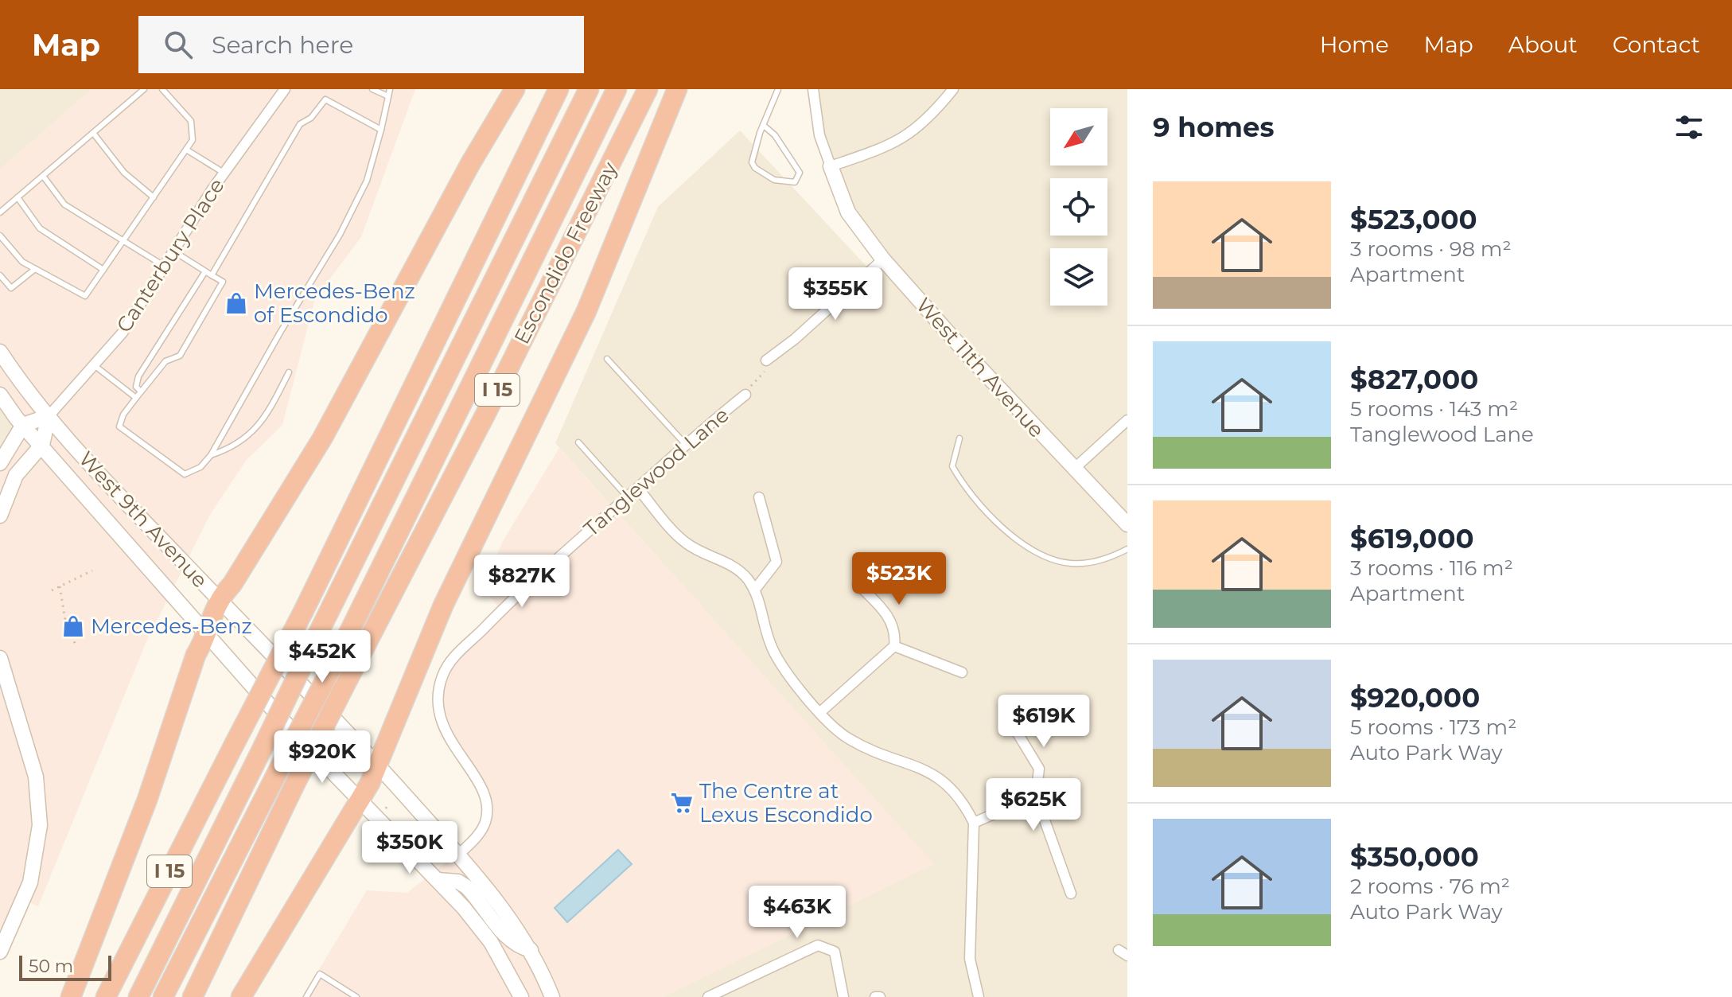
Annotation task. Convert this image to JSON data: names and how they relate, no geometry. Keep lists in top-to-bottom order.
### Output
{
  "streets": {
    "highway": ["Escondido Freeway", "I 15"],
    "main road": ["West 11th Avenue", "West 9th Avenue"],
    "street": ["Canterbury Place", "Tanglewood Lane"]
  },
  "crossings": [
    ["Canterbury Place", "West 9th Avenue"],
    ["Tanglewood Lane", "West 9th Avenue"]
  ],
  "places": {
    "shop": ["Mercedes-Benz of Escondido", "Mercedes-Benz"],
    "supermarket": ["The Centre at Lexus Escondido"]
  },
  "scale_bar": "50 m",
  "north": "bottom left",
  "page": {
    "header": "Map",
    "search": "Search here",
    "nav": [
      "Home",
      "Map",
      "About",
      "Contact"
    ],
    "heading": "9 homes",
    "list": [
      {
        "name": "$523,000",
        "note": "3 rooms · 98 m² · Apartment"
      },
      {
        "name": "$827,000",
        "note": "5 rooms · 143 m² · Tanglewood Lane"
      },
      {
        "name": "$619,000",
        "note": "3 rooms · 116 m² · Apartment"
      },
      {
        "name": "$920,000",
        "note": "5 rooms · 173 m² · Auto Park Way"
      },
      {
        "name": "$350,000",
        "note": "2 rooms · 76 m² · Auto Park Way"
      }
    ],
    "price": [
      "$355K",
      "$523K",
      "$827K",
      "$452K",
      "$619K",
      "$920K",
      "$625K",
      "$350K",
      "$463K"
    ],
    "scale": "50 m"
  }
}
